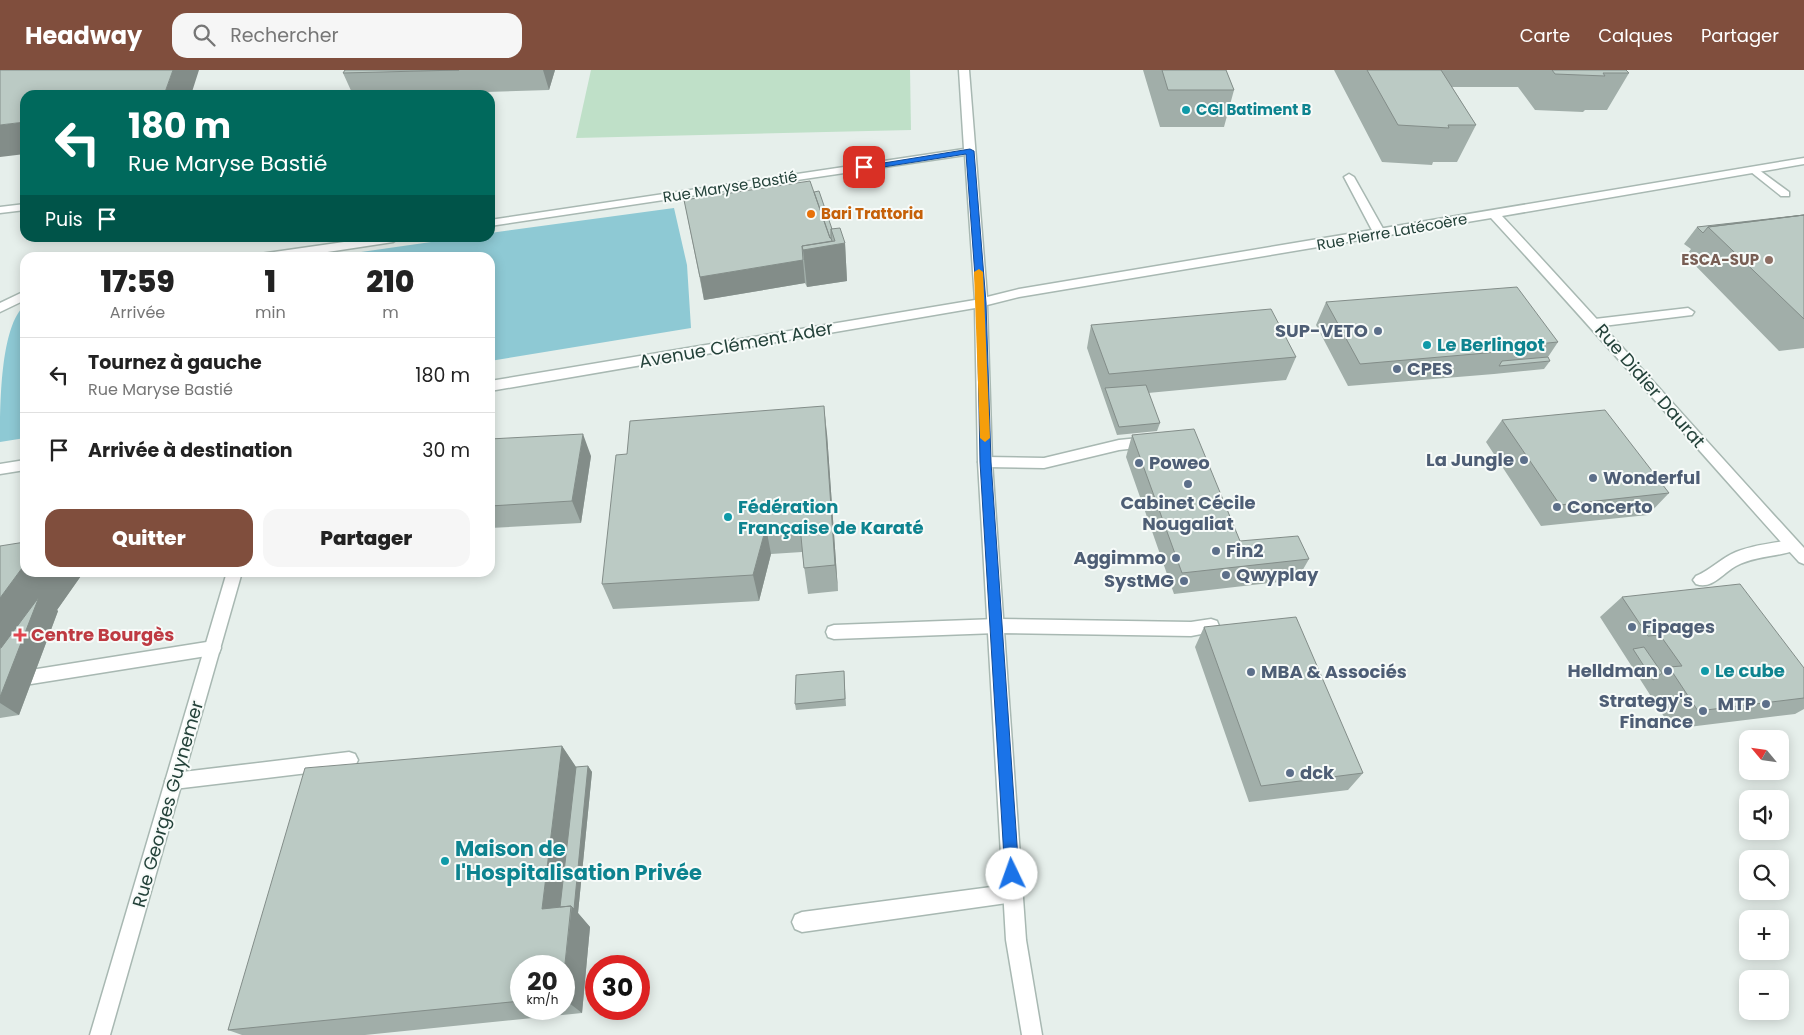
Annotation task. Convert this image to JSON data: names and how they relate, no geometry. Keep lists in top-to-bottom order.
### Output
{
  "streets": {
    "street": [
      "Rue Maryse Bastié",
      "Rue Pierre Latécoère",
      "Avenue Clément Ader",
      "Rue Didier Daurat",
      "Rue Georges Guynemer"
    ]
  },
  "crossings": [
    ["Rue Pierre Latécoère", "Avenue Clément Ader"],
    ["Rue Pierre Latécoère", "Rue Didier Daurat"]
  ],
  "places": {
    "other": [
      "CGI Batiment B",
      "Bari Trattoria",
      "ESCA-SUP",
      "SUP-VETO",
      "Le Berlingot",
      "CPES",
      "La Jungle",
      "Poweo",
      "Wonderful",
      "Cabinet Cécile Nougaliat",
      "Concerto",
      "Fédération Française de Karaté",
      "Fin2",
      "Aggimmo",
      "Qwyplay",
      "SystMG",
      "Fipages",
      "Helldman",
      "Le cube",
      "MBA & Associés",
      "MTP",
      "Strategy's Finance",
      "dck",
      "Maison de l'Hospitalisation Privée"
    ],
    "health": ["Centre Bourgès"]
  },
  "north": "top left",
  "page": {
    "header": "Headway",
    "search": "Rechercher",
    "nav": ["Carte", "Calques", "Partager"],
    "turn": ["180 m", "Rue Maryse Bastié"],
    "then": "Puis",
    "eta": [
      "17:59",
      "Arrivée",
      "1",
      "min",
      "210",
      "m"
    ],
    "list": [
      {
        "name": "Tournez à gauche",
        "note": "Rue Maryse Bastié",
        "value": "180 m"
      },
      {
        "name": "Arrivée à destination",
        "value": "30 m"
      }
    ],
    "buttons": ["Quitter", "Partager"],
    "map_buttons": ["+", "−"],
    "speed": "20 km/h",
    "limit": "30"
  }
}
